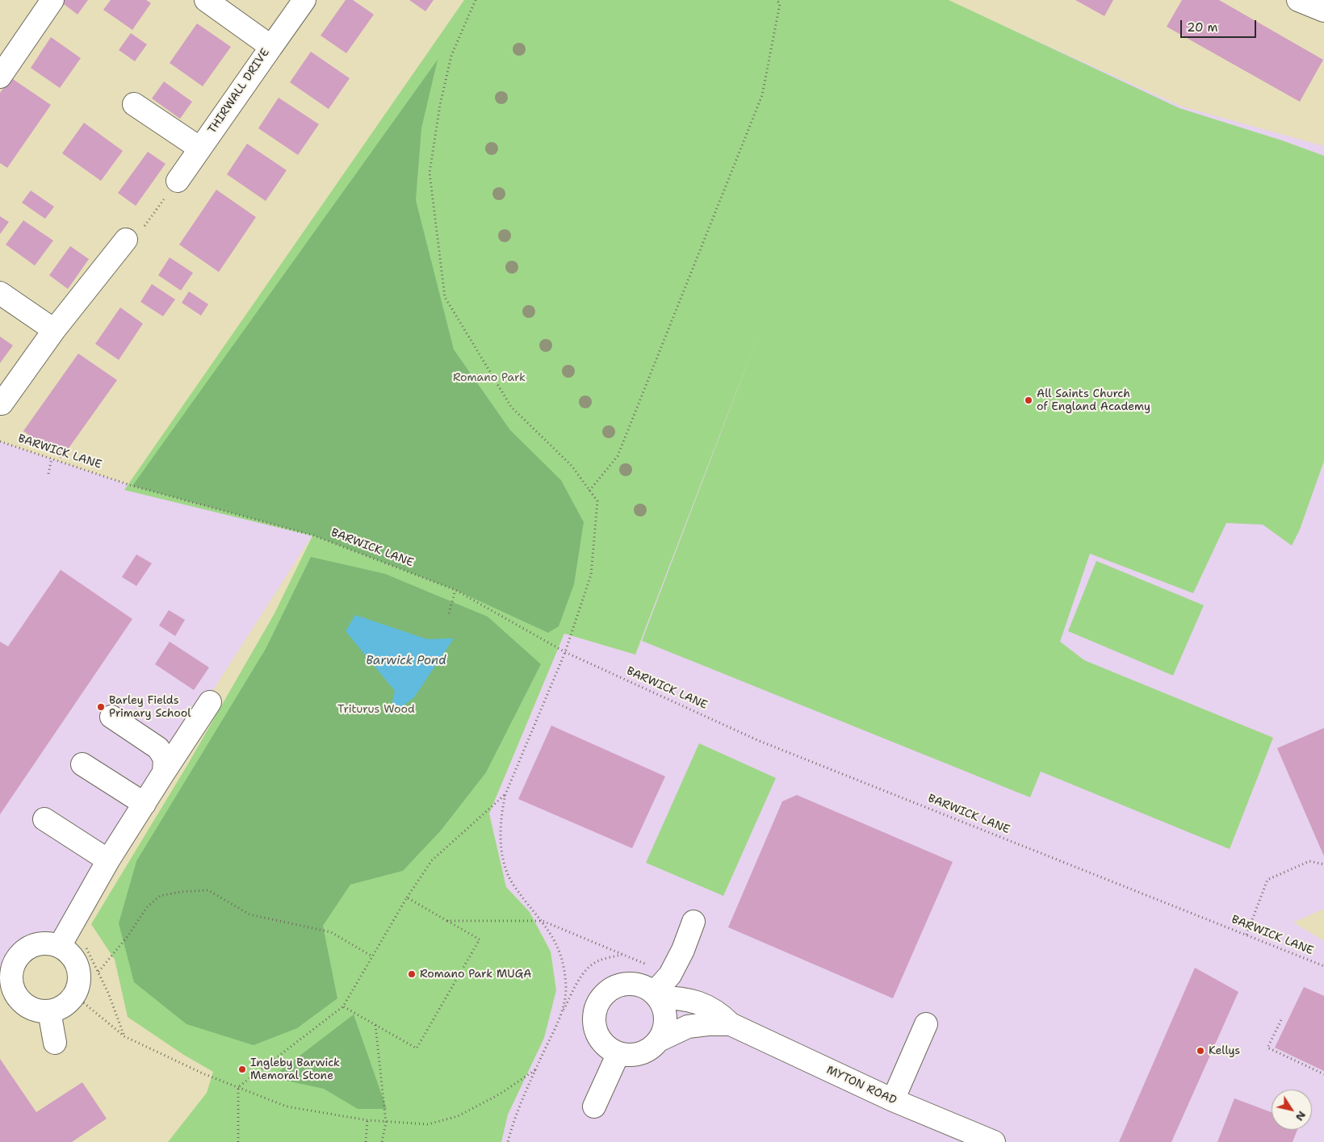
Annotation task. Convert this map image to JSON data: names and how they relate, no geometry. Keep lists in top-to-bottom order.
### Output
{
  "streets": {
    "street": ["THIRWALL DRIVE", "MYTON ROAD"],
    "path": ["BARWICK LANE"]
  },
  "water": ["Barwick Pond"],
  "parks": ["Romano Park", "Triturus Wood"],
  "places": [
    "All Saints Church of England Academy",
    "Barley Fields Primary School",
    "Romano Park MUGA",
    "Kellys",
    "Ingleby Barwick Memoral Stone"
  ],
  "scale_bar": "20 m",
  "north": "bottom right"
}
